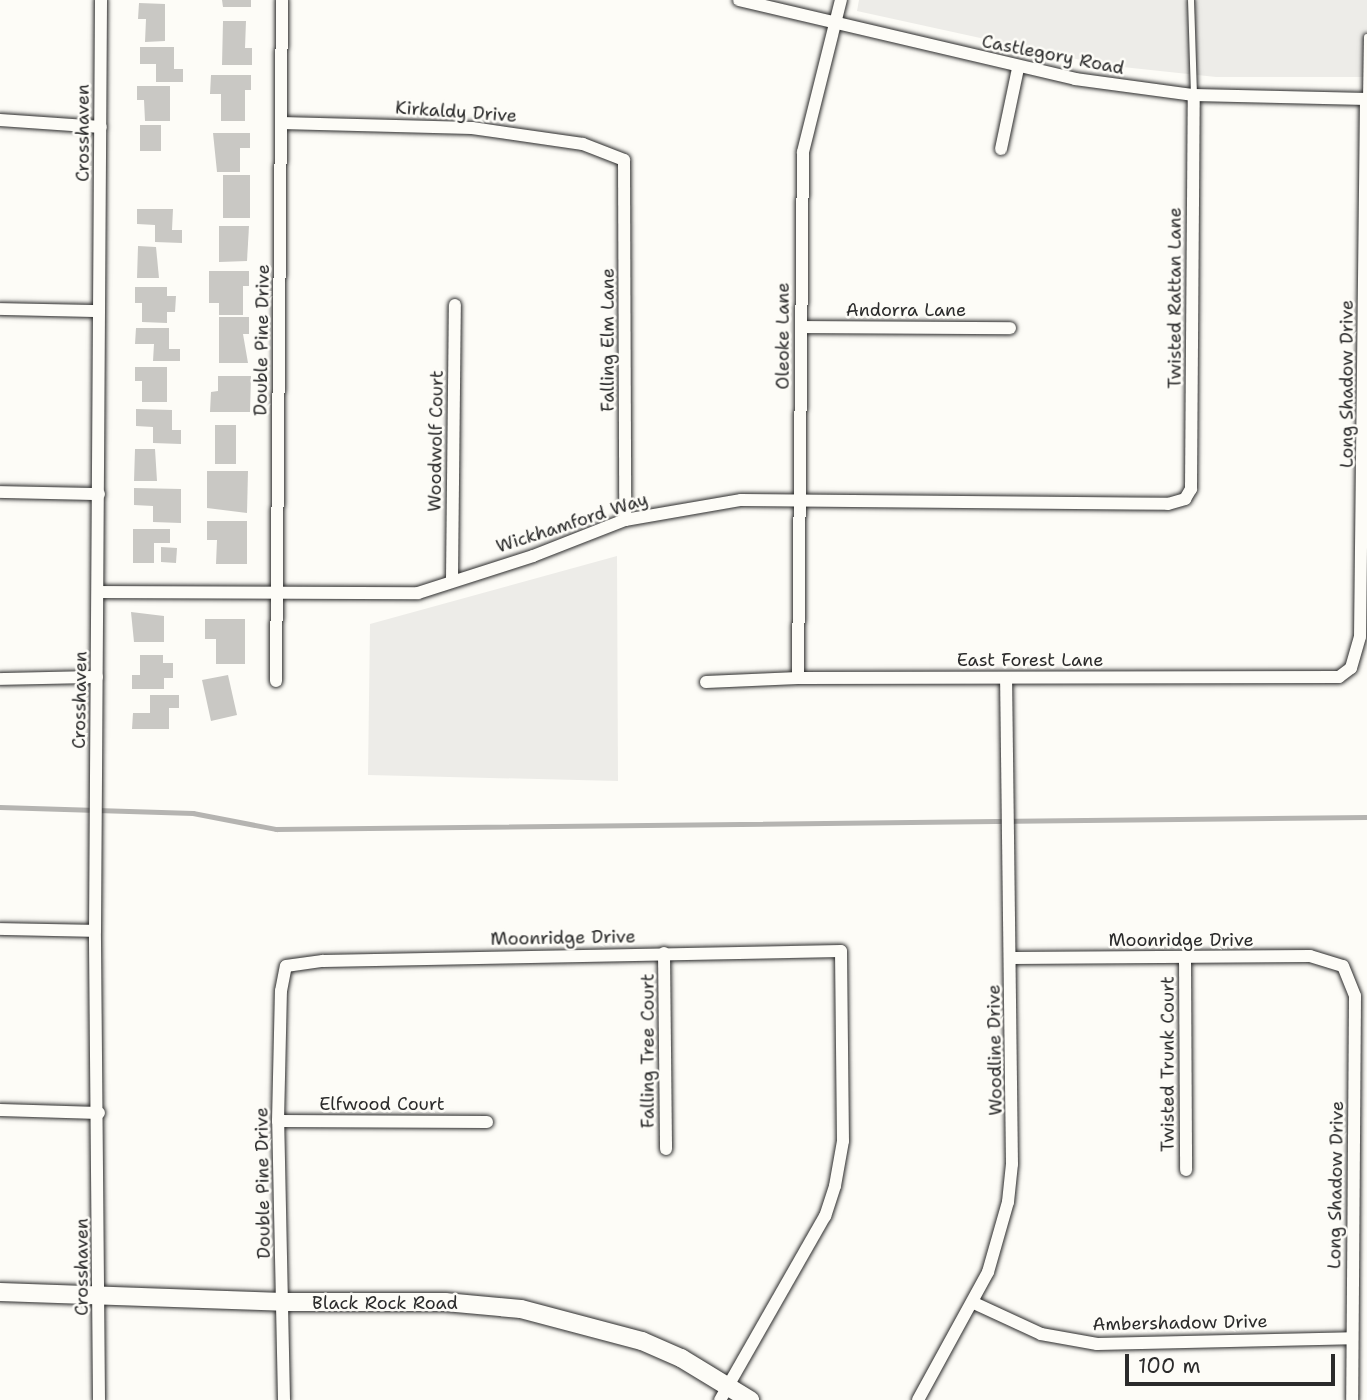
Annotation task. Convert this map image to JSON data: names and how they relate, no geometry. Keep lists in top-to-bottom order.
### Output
{
  "streets": {
    "street": [
      "Castlegory Road",
      "Kirkaldy Drive",
      "Crosshaven",
      "Twisted Rattan Lane",
      "Andorra Lane",
      "Oleoke Lane",
      "Double Pine Drive",
      "Falling Elm Lane",
      "Long Shadow Drive",
      "Woodwolf Court",
      "Wickhamford Way",
      "East Forest Lane",
      "Moonridge Drive",
      "Woodline Drive",
      "Falling Tree Court",
      "Twisted Trunk Court",
      "Elfwood Court",
      "Black Rock Road",
      "Ambershadow Drive"
    ]
  },
  "crossings": [
    ["Castlegory Road", "Twisted Rattan Lane"],
    ["Castlegory Road", "Oleoke Lane"],
    ["Castlegory Road", "Long Shadow Drive"],
    ["Kirkaldy Drive", "Double Pine Drive"],
    ["Kirkaldy Drive", "Falling Elm Lane"],
    ["Crosshaven", "Wickhamford Way"],
    ["Crosshaven", "Black Rock Road"],
    ["Twisted Rattan Lane", "Wickhamford Way"],
    ["Andorra Lane", "Oleoke Lane"],
    ["Oleoke Lane", "Wickhamford Way"],
    ["Oleoke Lane", "East Forest Lane"],
    ["Double Pine Drive", "Wickhamford Way"],
    ["Double Pine Drive", "Moonridge Drive"],
    ["Double Pine Drive", "Elfwood Court"],
    ["Double Pine Drive", "Black Rock Road"],
    ["Falling Elm Lane", "Wickhamford Way"],
    ["Long Shadow Drive", "East Forest Lane"],
    ["Long Shadow Drive", "Moonridge Drive"],
    ["Long Shadow Drive", "Ambershadow Drive"],
    ["Woodwolf Court", "Wickhamford Way"],
    ["East Forest Lane", "Woodline Drive"],
    ["Moonridge Drive", "Woodline Drive"],
    ["Moonridge Drive", "Falling Tree Court"],
    ["Moonridge Drive", "Twisted Trunk Court"],
    ["Moonridge Drive", "Black Rock Road"],
    ["Woodline Drive", "Ambershadow Drive"]
  ],
  "scale_bar": "100 m"
}
